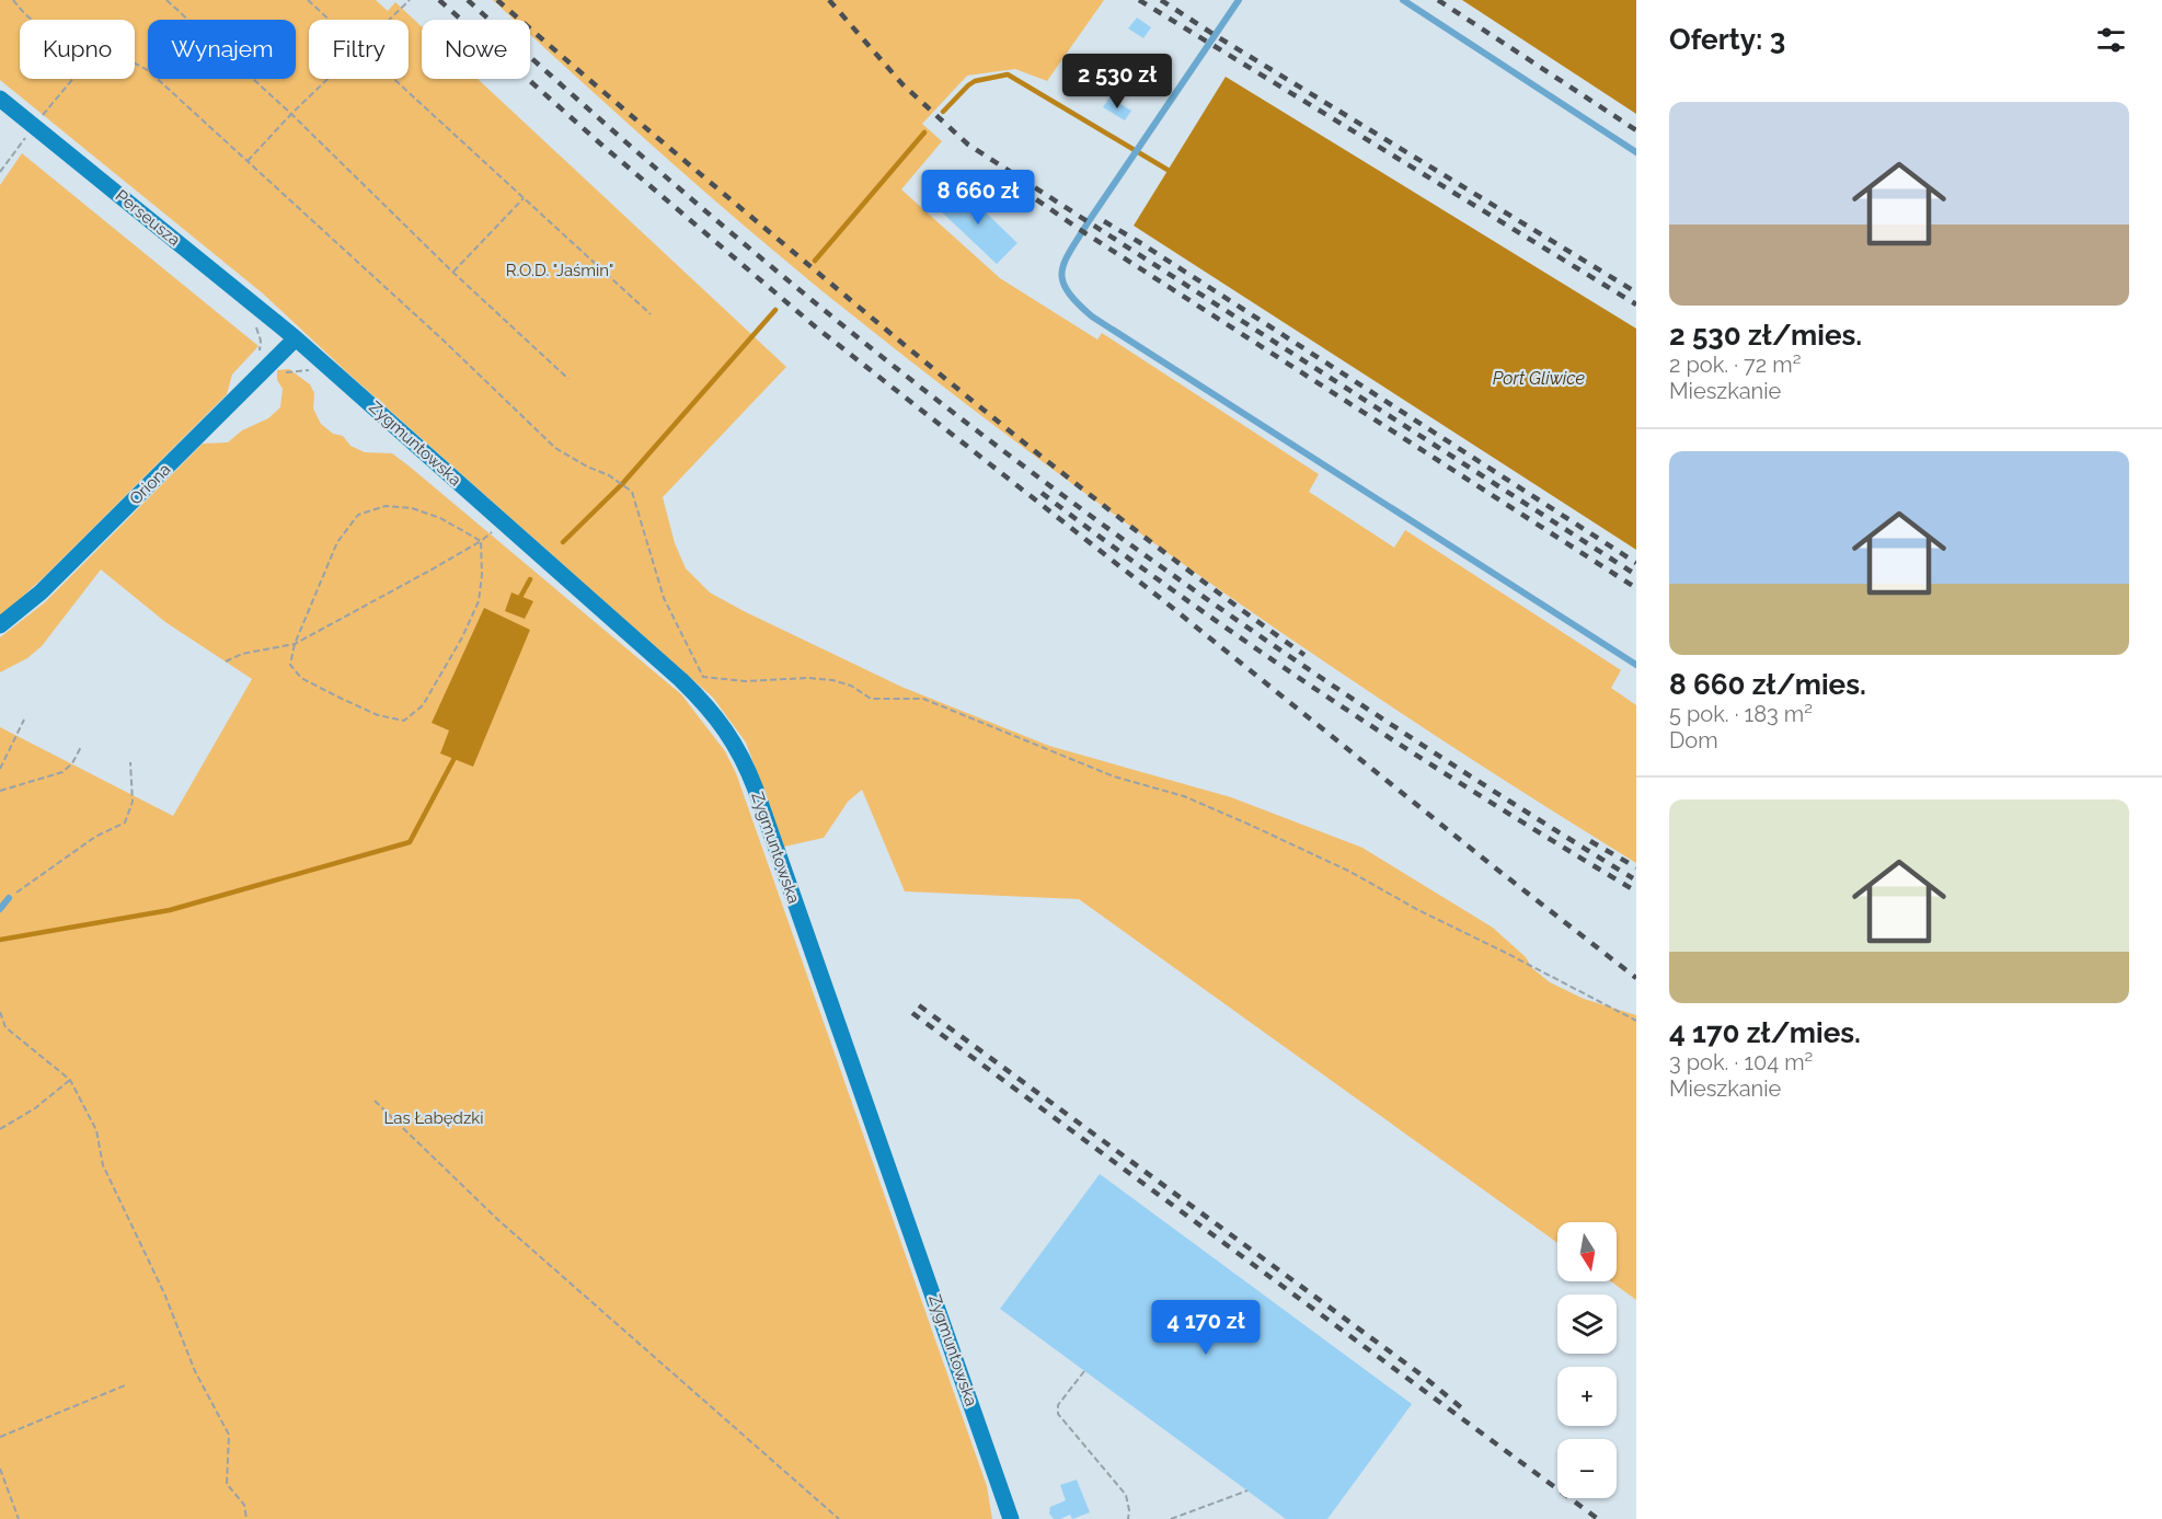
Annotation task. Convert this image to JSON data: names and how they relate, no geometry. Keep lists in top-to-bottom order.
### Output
{
  "streets": {
    "street": ["Perseusza", "Zygmuntowska", "Oriona"]
  },
  "crossings": [
    ["Perseusza", "Zygmuntowska"],
    ["Perseusza", "Oriona"],
    ["Zygmuntowska", "Oriona"]
  ],
  "water": ["Port Gliwice"],
  "parks": ["R.O.D. \"Jaśmin\"", "Las Łabędzki"],
  "north": "bottom",
  "page": {
    "heading": "Oferty: 3",
    "chip": [
      "Kupno",
      "Wynajem",
      "Filtry",
      "Nowe"
    ],
    "price": ["2 530 zł", "8 660 zł", "4 170 zł"],
    "list": [
      {
        "name": "2 530 zł/mies.",
        "note": "2 pok. · 72 m² · Mieszkanie"
      },
      {
        "name": "8 660 zł/mies.",
        "note": "5 pok. · 183 m² · Dom"
      },
      {
        "name": "4 170 zł/mies.",
        "note": "3 pok. · 104 m² · Mieszkanie"
      }
    ],
    "map_buttons": ["+", "−"]
  }
}
